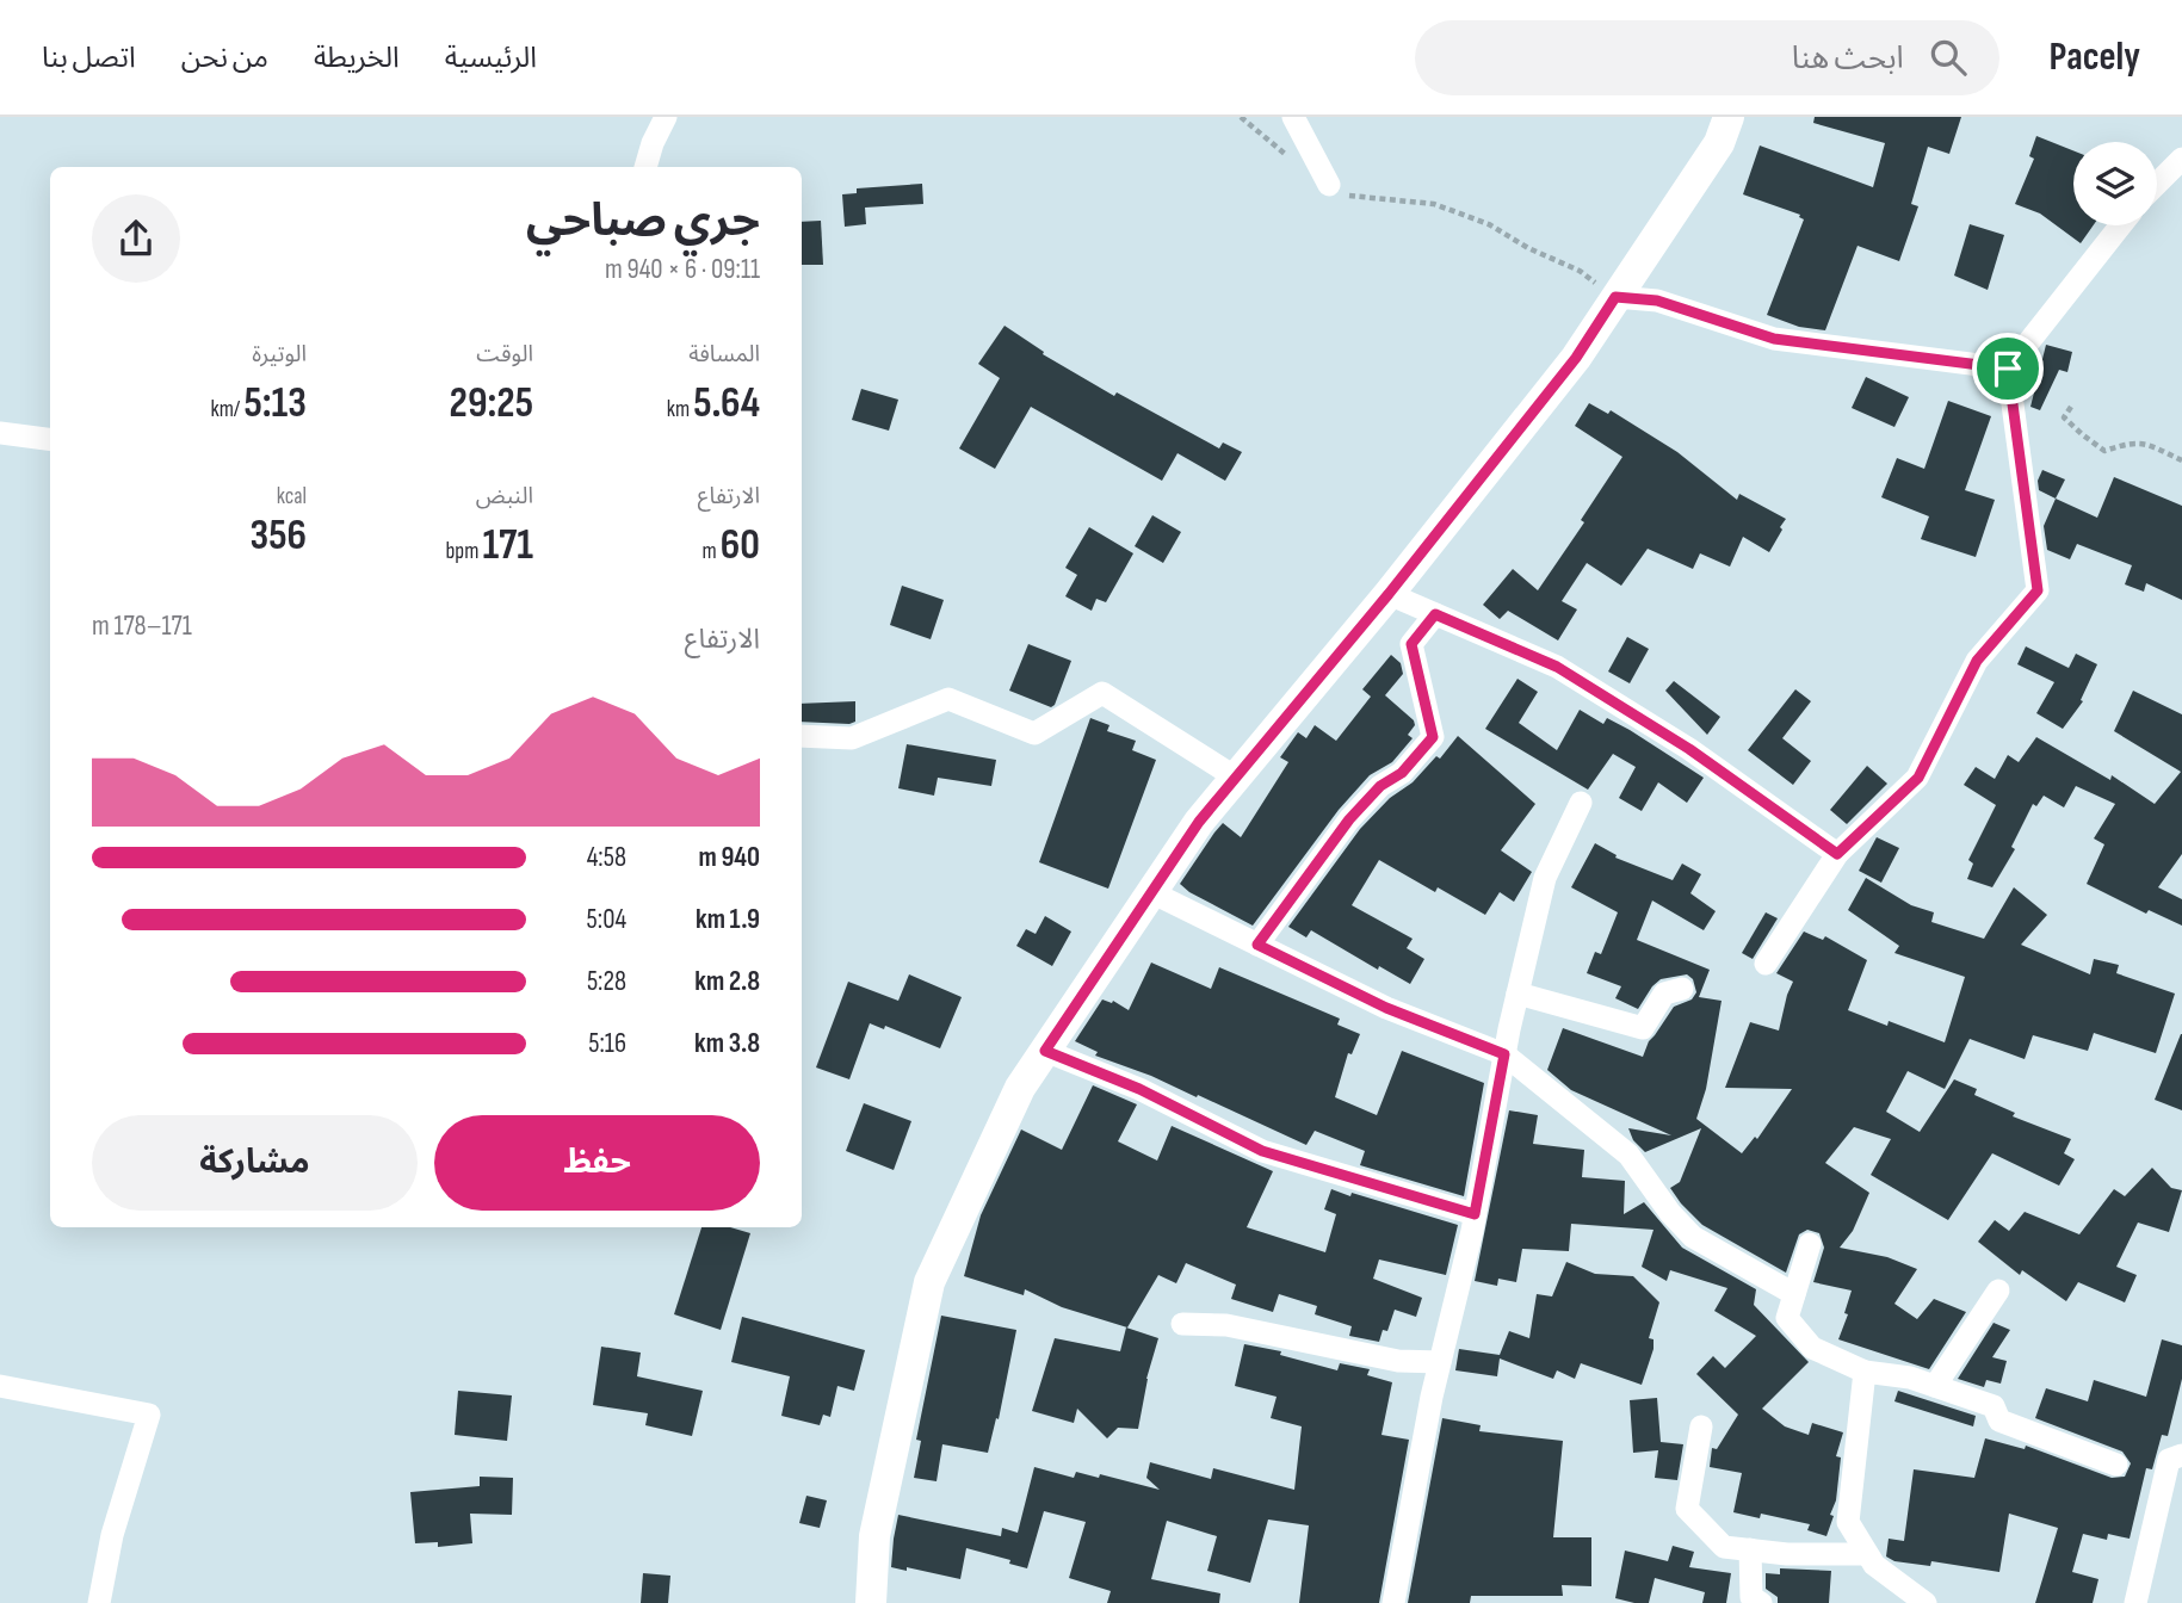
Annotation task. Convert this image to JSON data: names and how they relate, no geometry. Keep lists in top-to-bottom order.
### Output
{
  "page": {
    "header": "Pacely",
    "search": "ابحث هنا",
    "nav": [
      "الرئيسية",
      "الخريطة",
      "من نحن",
      "اتصل بنا"
    ],
    "heading": ["جري صباحي", "09:11 · 6 × 940 m"],
    "stats": [
      ["المسافة", "5.64 km"],
      ["الوقت", "29:25"],
      ["الوتيرة", "5:13 /km"],
      ["الارتفاع", "60 m"],
      ["النبض", "171 bpm"],
      ["kcal", "356"]
    ],
    "chart": ["الارتفاع", "171–178 m"],
    "list": [
      {
        "name": "940 m",
        "note": "4:58"
      },
      {
        "name": "1.9 km",
        "note": "5:04"
      },
      {
        "name": "2.8 km",
        "note": "5:28"
      },
      {
        "name": "3.8 km",
        "note": "5:16"
      }
    ],
    "buttons": ["حفظ", "مشاركة"]
  }
}
